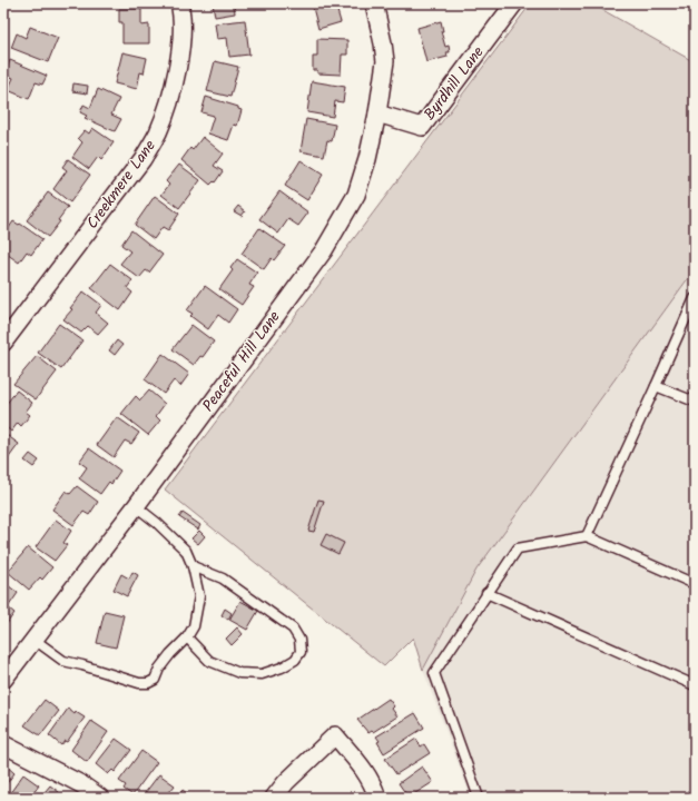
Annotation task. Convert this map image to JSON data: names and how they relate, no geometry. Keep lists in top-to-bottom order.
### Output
{
  "streets": {
    "street": ["Byrdhill Lane", "Creekmere Lane", "Peaceful Hill Lane"]
  },
  "crossings": [
    ["Byrdhill Lane", "Peaceful Hill Lane"]
  ]
}
